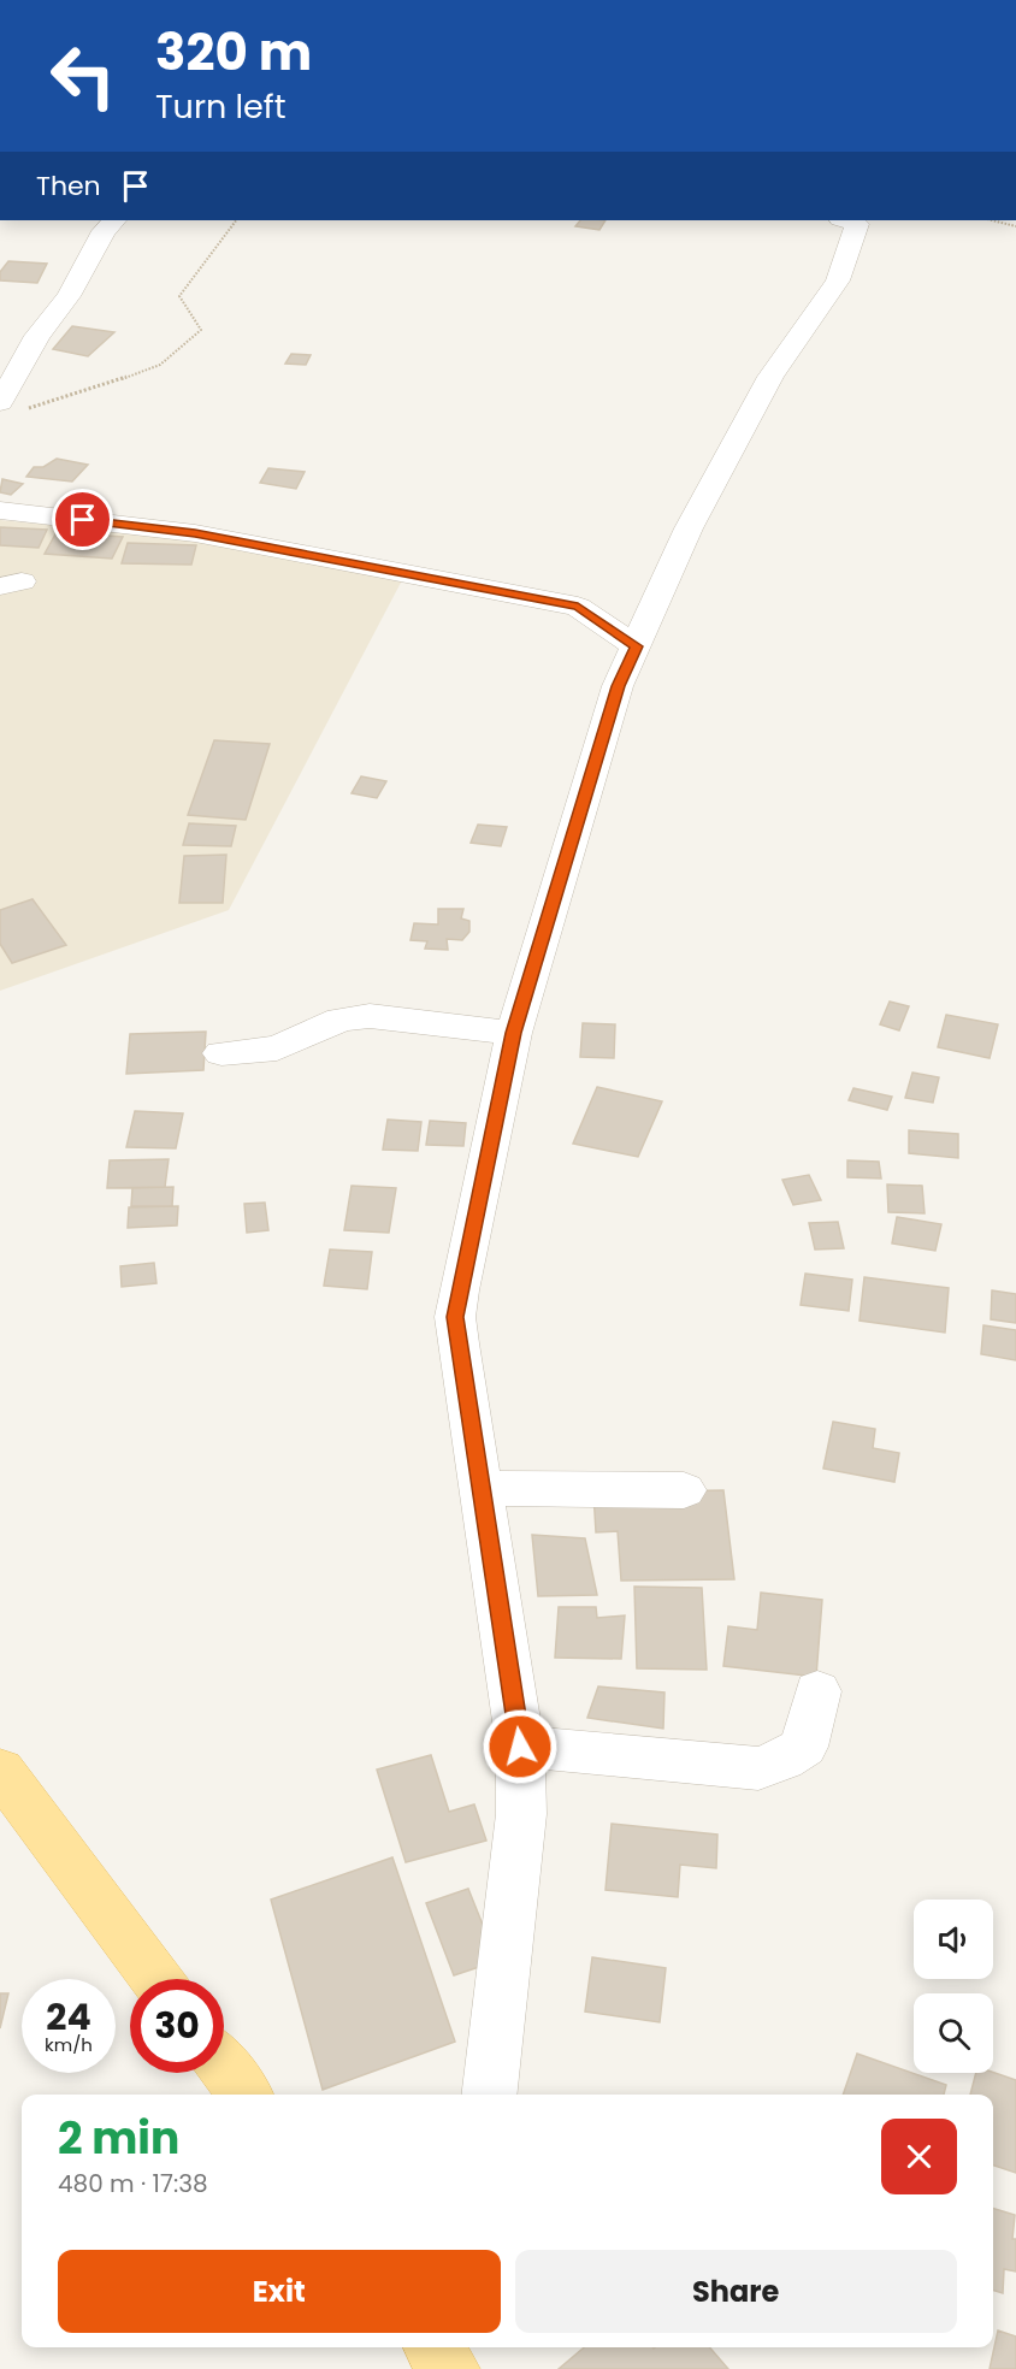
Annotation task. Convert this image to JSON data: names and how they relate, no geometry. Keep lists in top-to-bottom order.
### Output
{
  "page": {
    "turn": ["320 m", "Turn left"],
    "then": "Then",
    "speed": "24 km/h",
    "limit": "30",
    "heading": ["2 min", "480 m · 17:38"],
    "buttons": ["Exit", "Share"]
  }
}
